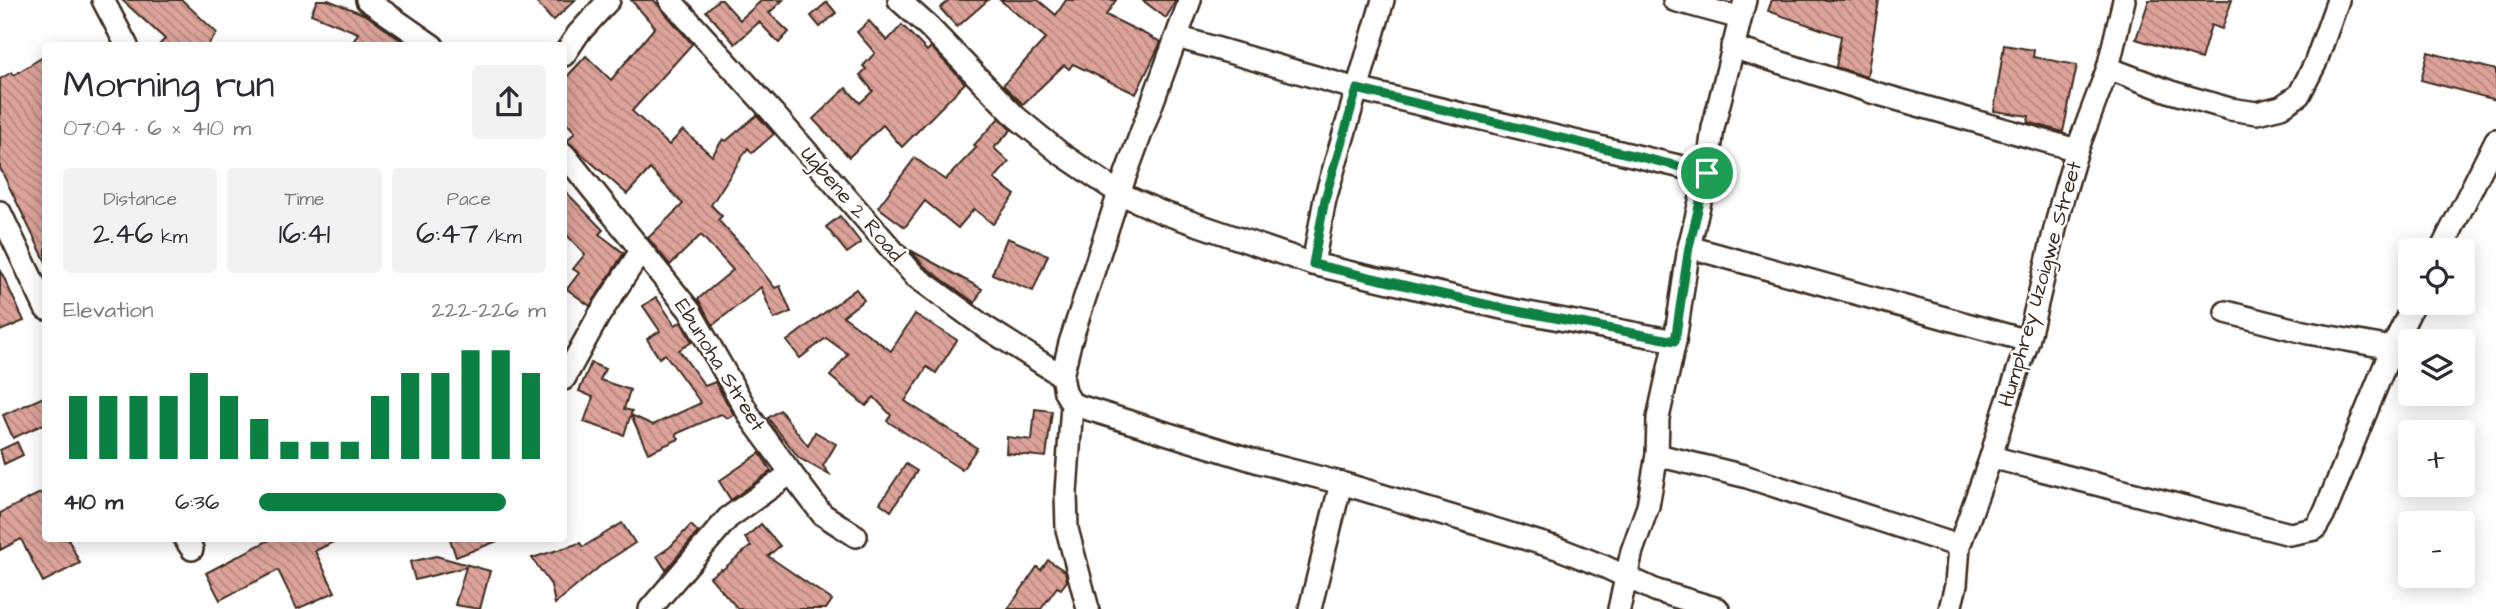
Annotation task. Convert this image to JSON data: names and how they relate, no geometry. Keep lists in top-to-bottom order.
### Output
{
  "streets": {
    "street": ["Ugbene 2 Road", "Humphrey Uzoigwe Street", "Ebunoha Street"]
  },
  "page": {
    "heading": ["Morning run", "07:04 · 6 × 410 m"],
    "stats": [
      ["Distance", "2.46 km"],
      ["Time", "16:41"],
      ["Pace", "6:47 /km"]
    ],
    "map_buttons": ["+", "−"],
    "chart": ["Elevation", "222–226 m"],
    "list": [
      {
        "name": "410 m",
        "note": "6:36"
      }
    ]
  }
}
